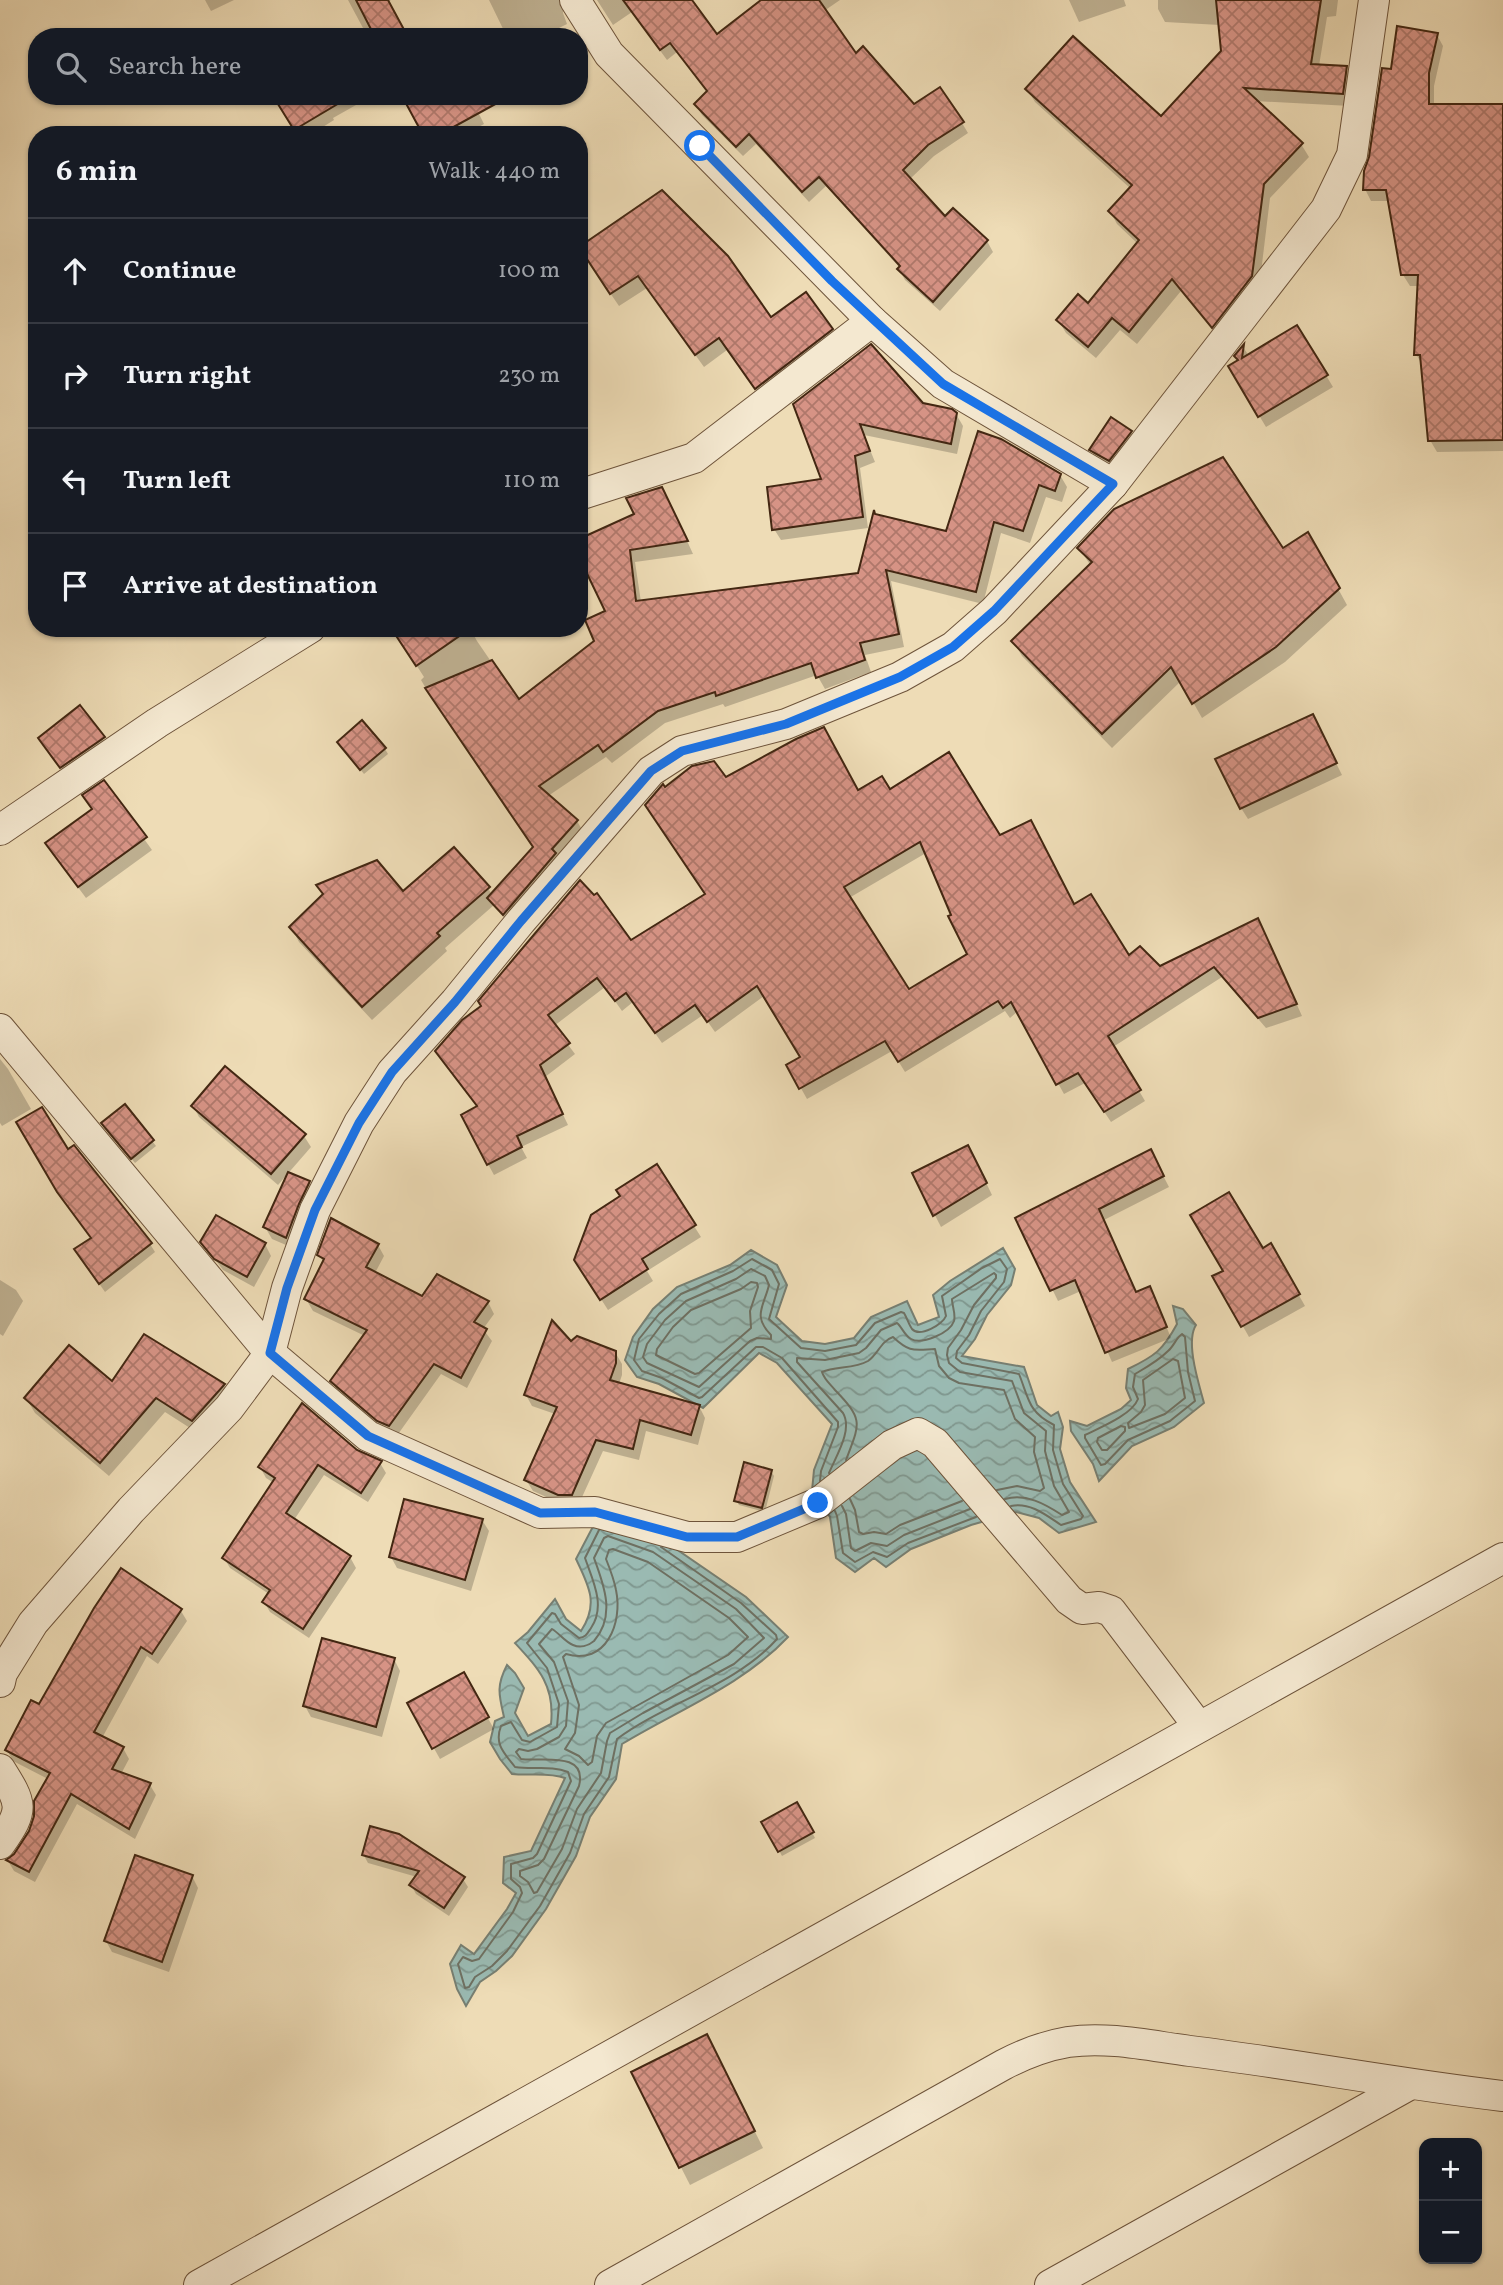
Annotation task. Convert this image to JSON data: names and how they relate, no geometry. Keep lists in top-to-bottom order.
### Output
{
  "page": {
    "search": "Search here",
    "heading": ["6 min", "Walk · 440 m"],
    "list": [
      ["Continue", "100 m"],
      ["Turn right", "230 m"],
      ["Turn left", "110 m"],
      "Arrive at destination"
    ],
    "map_buttons": ["+", "−"]
  }
}
